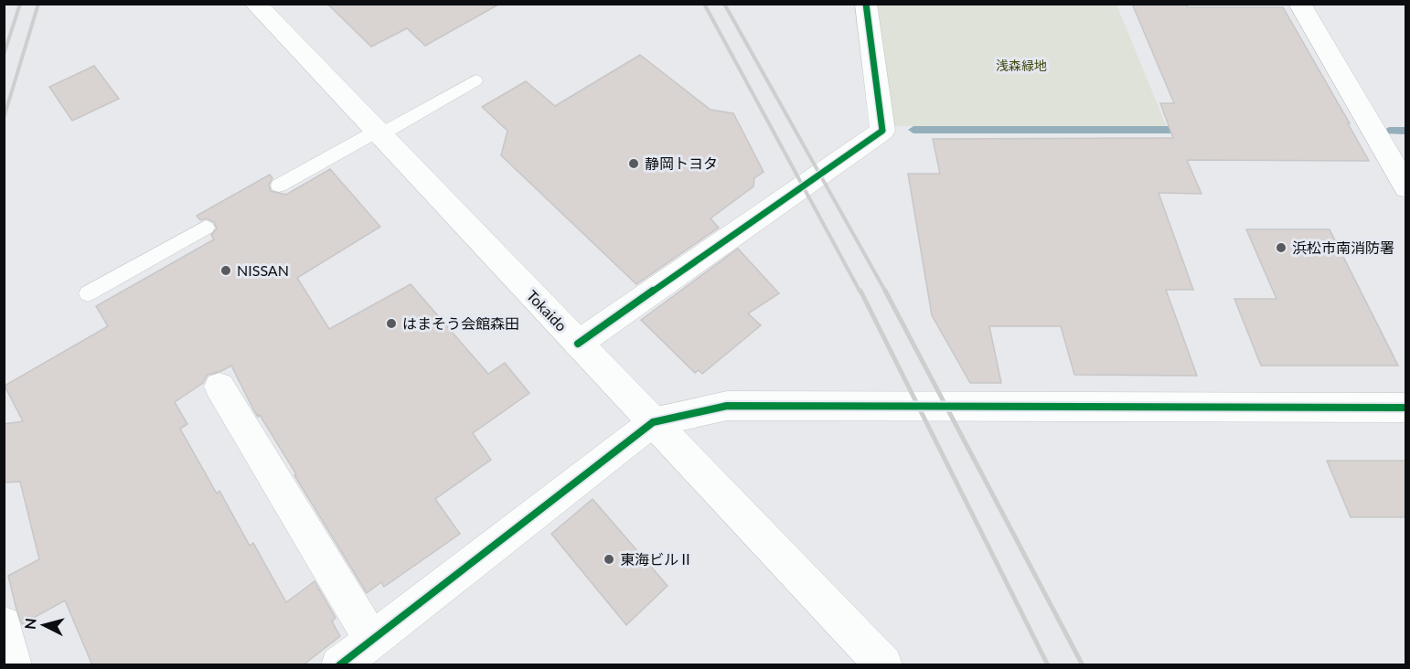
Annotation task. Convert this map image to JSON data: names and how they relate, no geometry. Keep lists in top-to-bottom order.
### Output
{
  "streets": {
    "main road": ["Tokaido"]
  },
  "parks": ["浅森緑地"],
  "places": [
    "静岡トヨタ",
    "浜松市南消防署",
    "NISSAN",
    "はまそう会館森田",
    "東海ビルⅡ"
  ],
  "north": "left"
}
